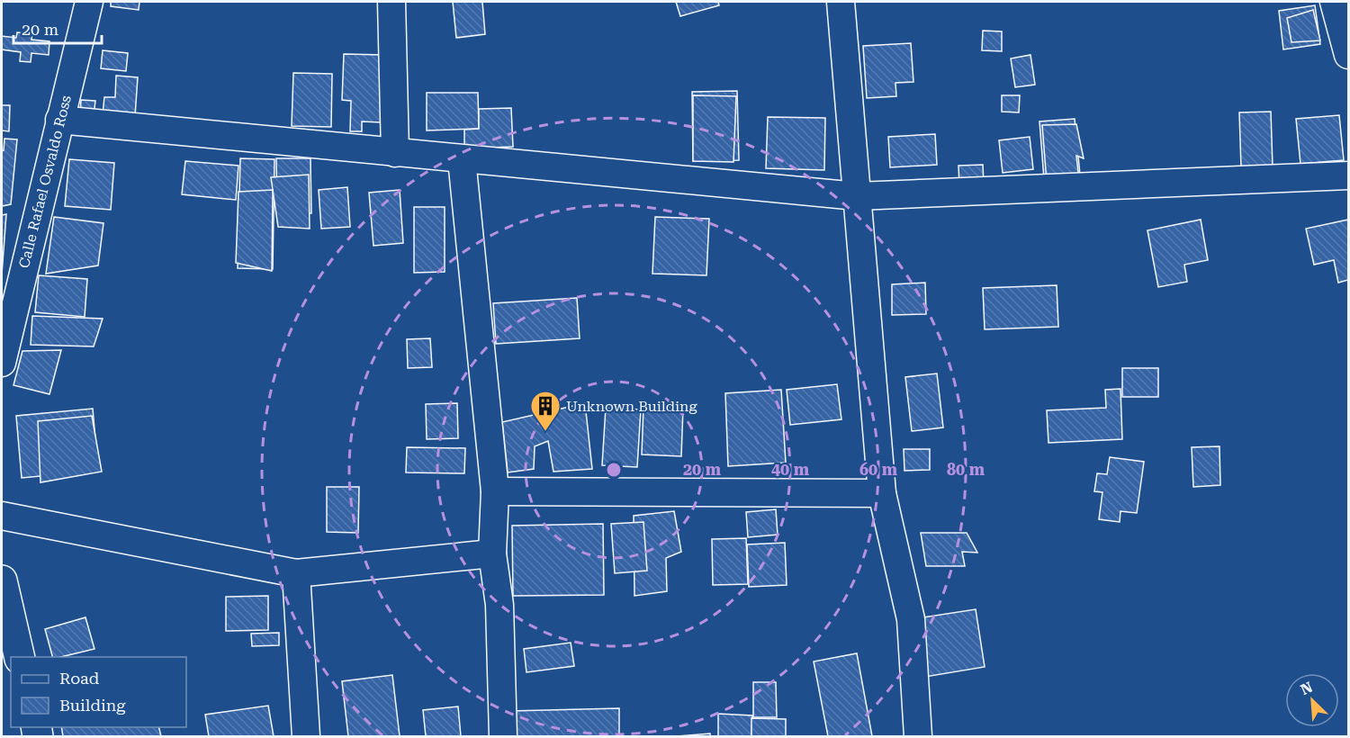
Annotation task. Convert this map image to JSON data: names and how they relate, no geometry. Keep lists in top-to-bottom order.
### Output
{
  "streets": {
    "street": ["Calle Rafael Osvaldo Ross"]
  },
  "places": {
    "building": ["Unknown Building"]
  },
  "legend": ["Road", "Building"],
  "scale_bar": "20 m",
  "north": "top left",
  "rings": [
    "20 m",
    "40 m",
    "60 m",
    "80 m"
  ]
}
